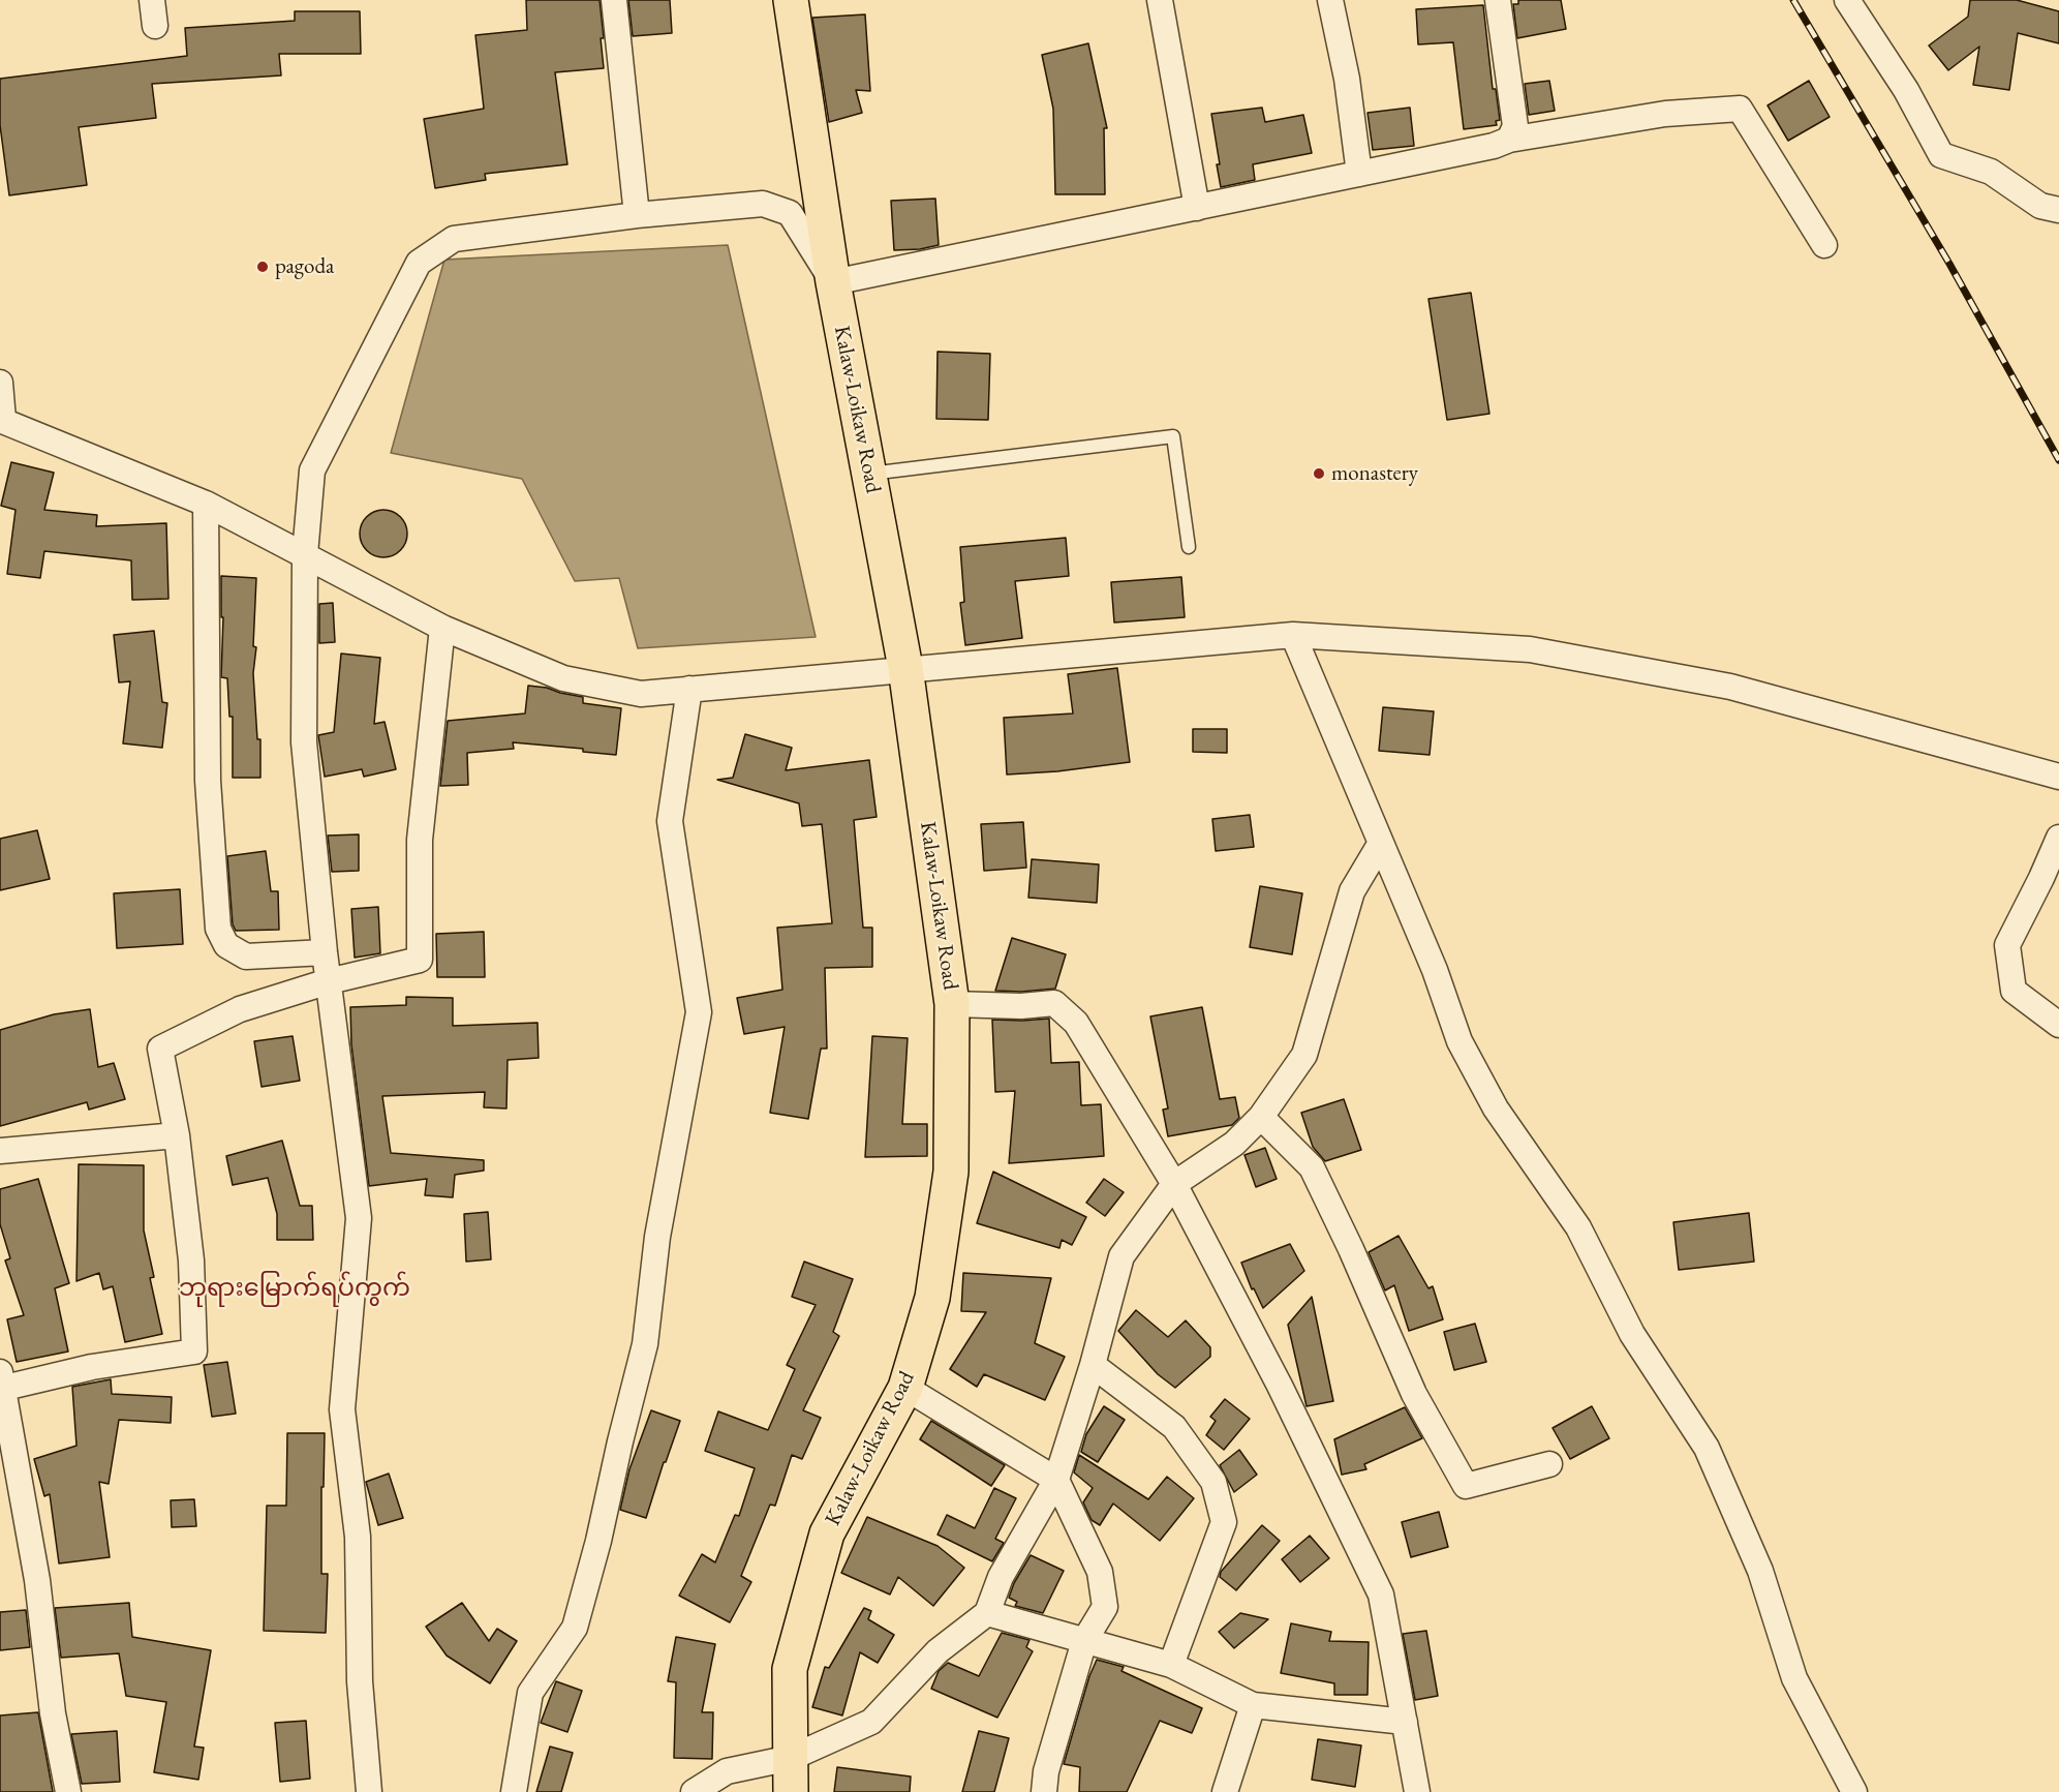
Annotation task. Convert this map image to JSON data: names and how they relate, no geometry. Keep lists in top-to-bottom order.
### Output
{
  "streets": {
    "main road": ["Kalaw-Loikaw Road"]
  },
  "districts": ["ဘုရားမြောက်ရပ်ကွက်"],
  "places": ["pagoda", "monastery"]
}
